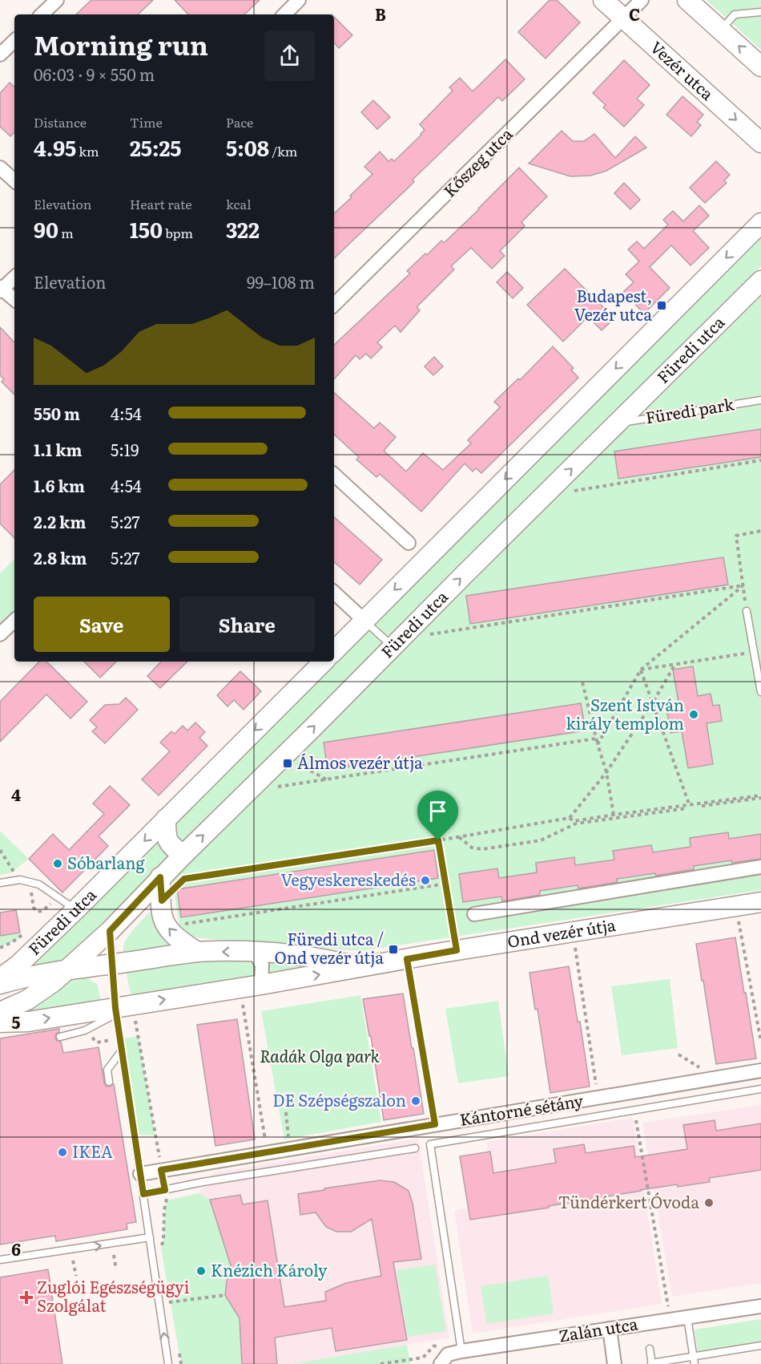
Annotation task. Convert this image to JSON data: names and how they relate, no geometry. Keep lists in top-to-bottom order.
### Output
{
  "streets": {
    "main road": ["Vezér utca", "Füredi utca", "Ond vezér útja"],
    "street": ["Kőszeg utca", "Kántorné sétány", "Zalán utca"],
    "lane": ["Füredi park"]
  },
  "crossings": [
    ["Vezér utca", "Kőszeg utca"],
    ["Füredi utca", "Füredi park"],
    ["Füredi utca", "Ond vezér útja"],
    ["Kántorné sétány", "Zalán utca"]
  ],
  "parks": ["Radák Olga park"],
  "places": {
    "transit": ["Budapest, Vezér utca", "Álmos vezér útja", "Füredi utca / Ond vezér útja"],
    "other": [
      "Szent István király templom",
      "Sóbarlang",
      "Vegyeskereskedés",
      "DE Szépségszalon",
      "IKEA",
      "Tündérkert Óvoda",
      "Knézich Károly"
    ],
    "health": ["Zuglói Egészségügyi Szolgálat"]
  },
  "page": {
    "heading": ["Morning run", "06:03 · 9 × 550 m"],
    "stats": [
      ["Distance", "4.95 km"],
      ["Time", "25:25"],
      ["Pace", "5:08 /km"],
      ["Elevation", "90 m"],
      ["Heart rate", "150 bpm"],
      ["kcal", "322"]
    ],
    "chart": ["Elevation", "99–108 m"],
    "list": [
      {
        "name": "550 m",
        "note": "4:54"
      },
      {
        "name": "1.1 km",
        "note": "5:19"
      },
      {
        "name": "1.6 km",
        "note": "4:54"
      },
      {
        "name": "2.2 km",
        "note": "5:27"
      },
      {
        "name": "2.8 km",
        "note": "5:27"
      }
    ],
    "buttons": ["Save", "Share"]
  },
  "grid": {
    "columns": ["B", "C"],
    "rows": ["4", "5", "6"]
  }
}
